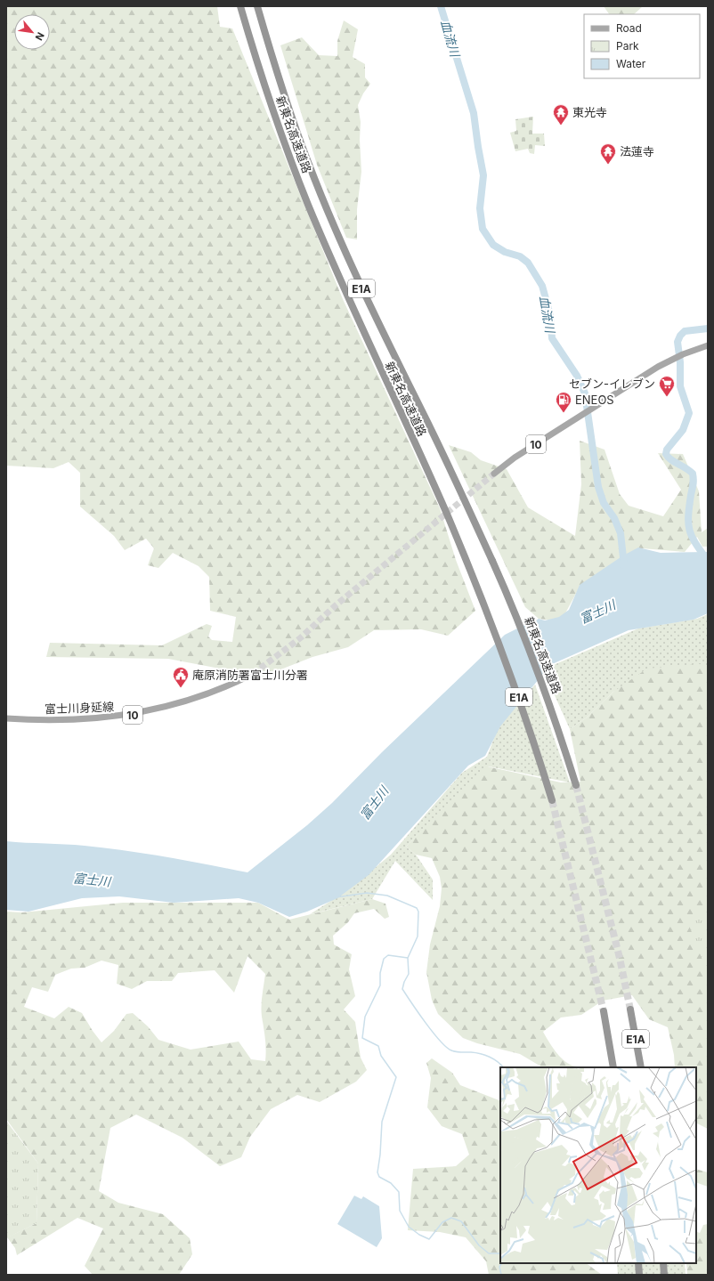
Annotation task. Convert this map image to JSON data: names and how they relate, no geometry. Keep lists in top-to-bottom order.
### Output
{
  "streets": {
    "highway": ["新東名高速道路", "E1A"],
    "main road": ["10", "富士川身延線"]
  },
  "water": ["血流川", "富士川"],
  "places": {
    "temple": ["東光寺", "法蓮寺"],
    "supermarket": ["セブン-イレブン"],
    "fuel station": ["ENEOS"],
    "public building": ["庵原消防署富士川分署"]
  },
  "legend": ["Road", "Park", "Water"],
  "north": "bottom right"
}
